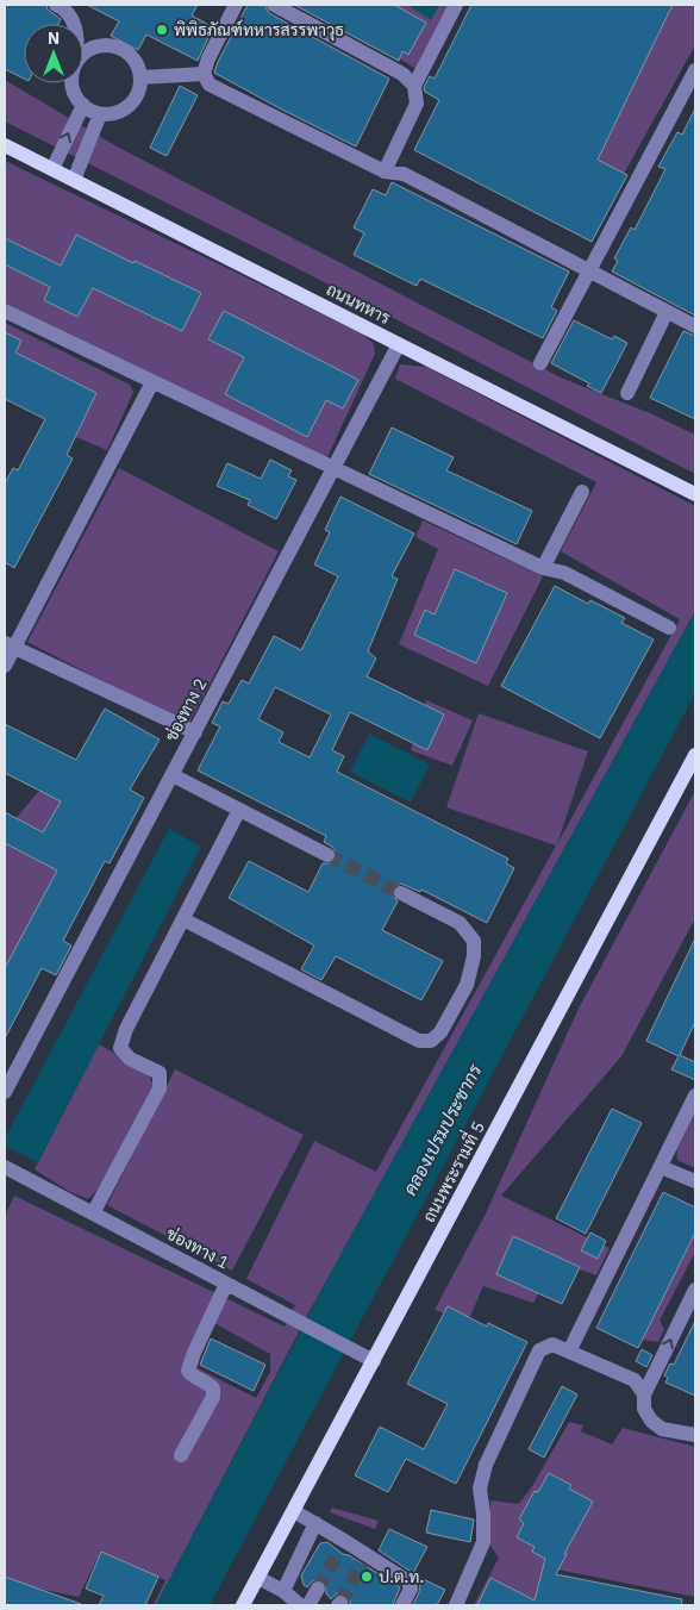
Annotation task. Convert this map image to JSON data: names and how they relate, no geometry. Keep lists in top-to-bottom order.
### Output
{
  "streets": {
    "main road": ["ถนนทหาร", "ถนนพระรามที่ 5"],
    "lane": ["ช่องทาง 2", "ช่องทาง 1"]
  },
  "crossings": [
    ["ถนนทหาร", "ช่องทาง 2"],
    ["ถนนพระรามที่ 5", "ช่องทาง 1"]
  ],
  "water": ["คลองเปรมประชากร"],
  "places": ["พิพิธภัณฑ์ทหารสรรพาวุธ", "ป.ต.ท."],
  "north": "top"
}
